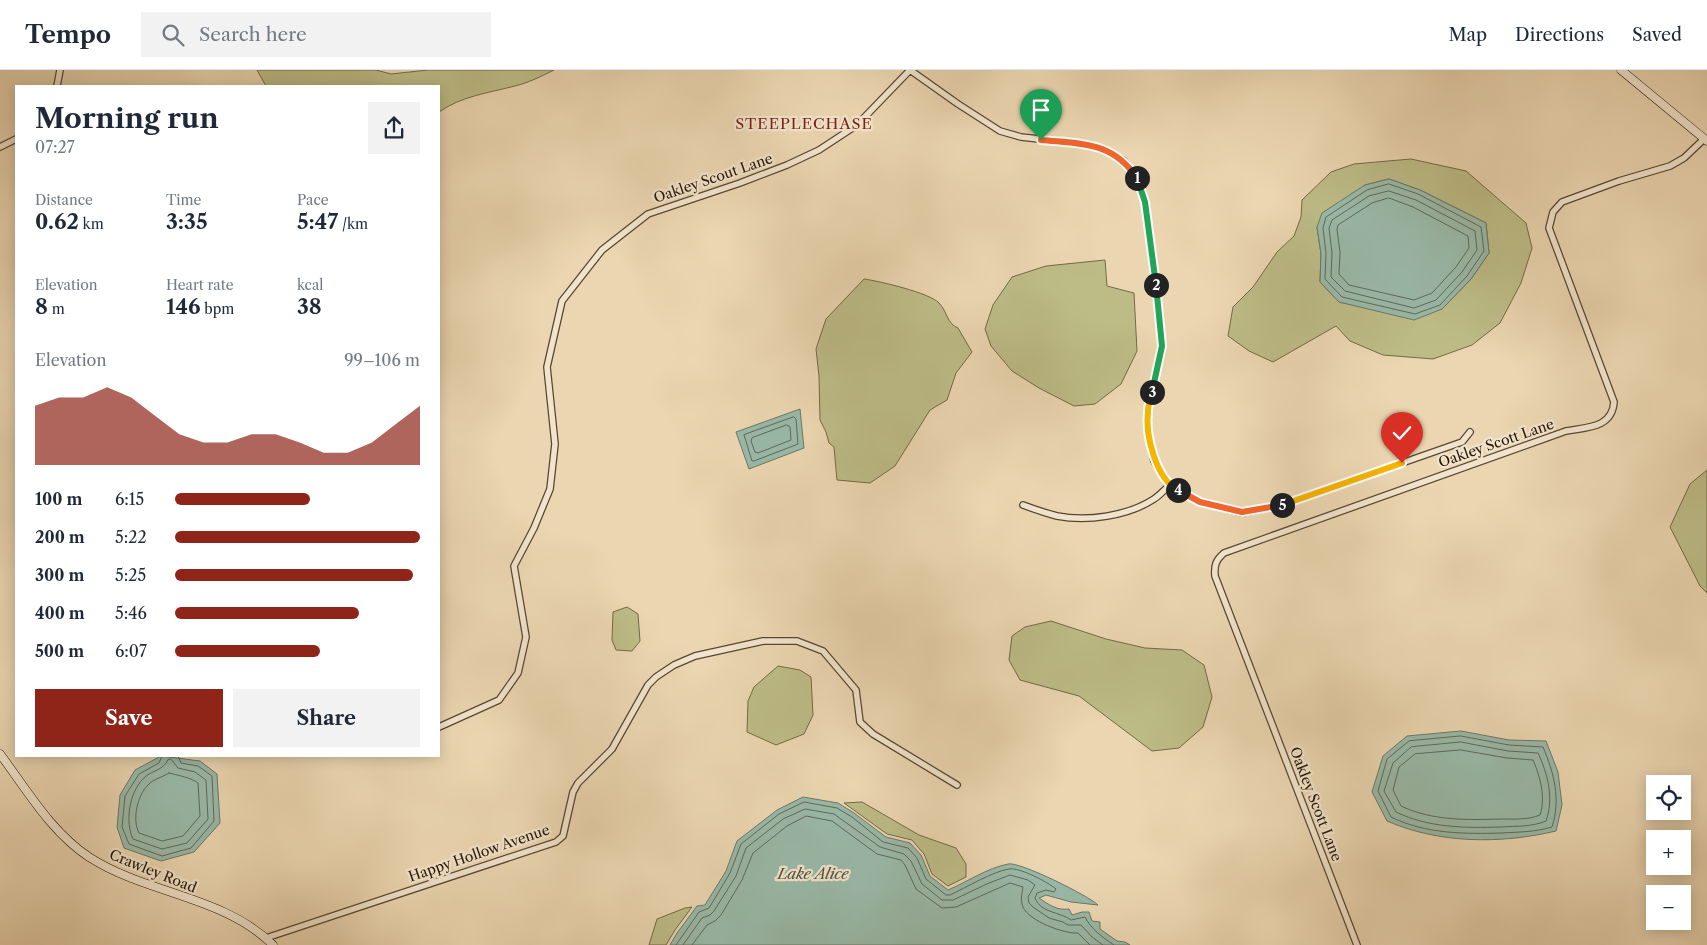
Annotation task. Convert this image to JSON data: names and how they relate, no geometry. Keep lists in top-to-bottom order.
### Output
{
  "streets": {
    "street": [
      "Oakley Scout Lane",
      "Oakley Scott Lane",
      "Happy Hollow Avenue",
      "Crawley Road"
    ]
  },
  "crossings": [
    ["Happy Hollow Avenue", "Crawley Road"]
  ],
  "districts": ["STEEPLECHASE"],
  "water": ["Lake Alice"],
  "page": {
    "header": "Tempo",
    "search": "Search here",
    "nav": ["Map", "Directions", "Saved"],
    "heading": ["Morning run", "07:27"],
    "pins": [
      "1",
      "2",
      "3",
      "4",
      "5"
    ],
    "stats": [
      ["Distance", "0.62 km"],
      ["Time", "3:35"],
      ["Pace", "5:47 /km"],
      ["Elevation", "8 m"],
      ["Heart rate", "146 bpm"],
      ["kcal", "38"]
    ],
    "chart": ["Elevation", "99–106 m"],
    "list": [
      {
        "name": "100 m",
        "note": "6:15"
      },
      {
        "name": "200 m",
        "note": "5:22"
      },
      {
        "name": "300 m",
        "note": "5:25"
      },
      {
        "name": "400 m",
        "note": "5:46"
      },
      {
        "name": "500 m",
        "note": "6:07"
      }
    ],
    "buttons": ["Save", "Share"],
    "map_buttons": ["+", "−"]
  }
}
